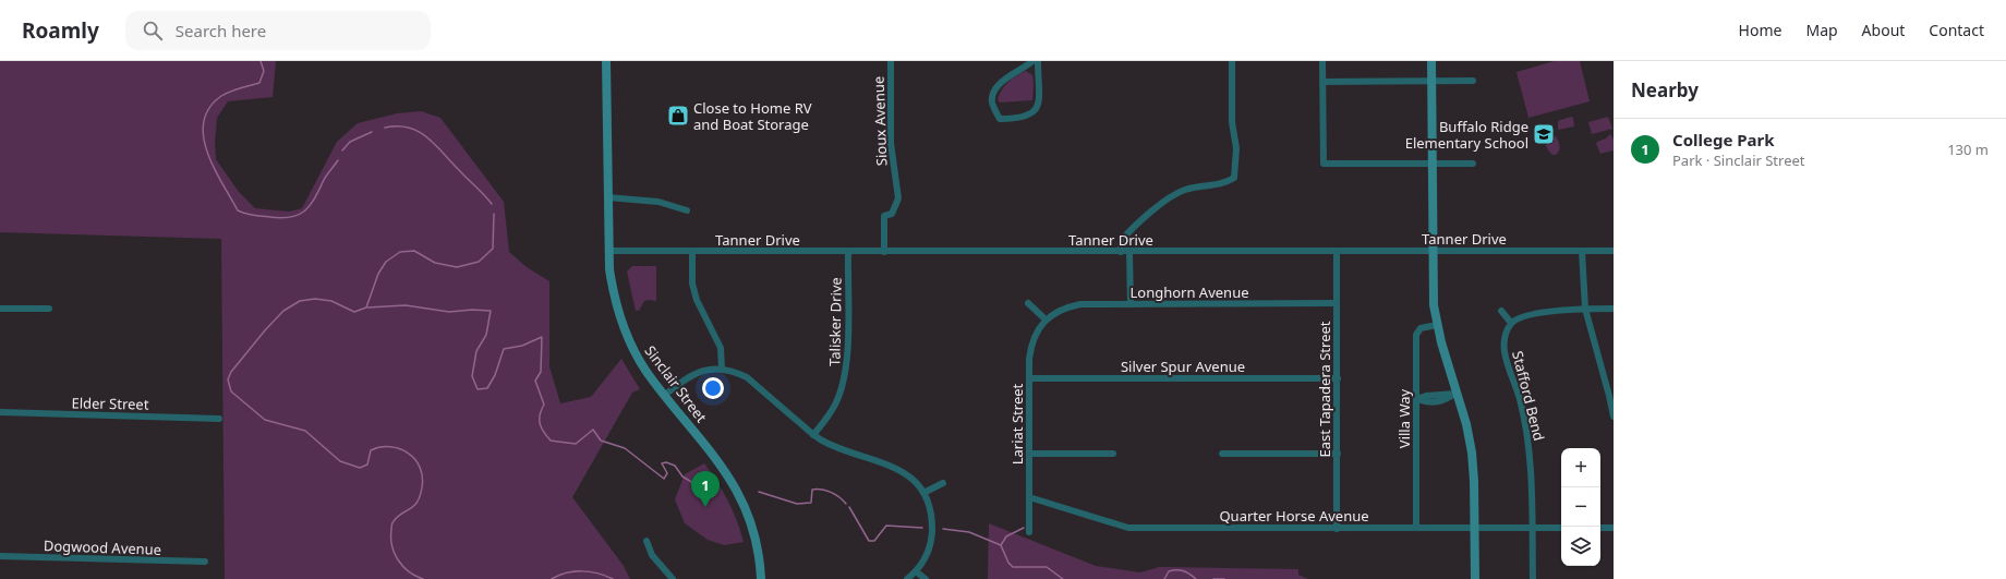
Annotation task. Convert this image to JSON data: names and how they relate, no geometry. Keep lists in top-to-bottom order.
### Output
{
  "streets": {
    "street": [
      "Sioux Avenue",
      "Tanner Drive",
      "Longhorn Avenue",
      "Talisker Drive",
      "Silver Spur Avenue",
      "Sinclair Street",
      "East Tapadera Street",
      "Stafford Bend",
      "Elder Street",
      "Villa Way",
      "Lariat Street",
      "Quarter Horse Avenue",
      "Dogwood Avenue"
    ]
  },
  "crossings": [
    ["Sioux Avenue", "Tanner Drive"],
    ["Tanner Drive", "Talisker Drive"],
    ["Tanner Drive", "Sinclair Street"],
    ["Tanner Drive", "East Tapadera Street"],
    ["Longhorn Avenue", "East Tapadera Street"],
    ["Longhorn Avenue", "Lariat Street"],
    ["Silver Spur Avenue", "East Tapadera Street"],
    ["Silver Spur Avenue", "Lariat Street"],
    ["East Tapadera Street", "Quarter Horse Avenue"],
    ["Stafford Bend", "Quarter Horse Avenue"],
    ["Villa Way", "Quarter Horse Avenue"],
    ["Lariat Street", "Quarter Horse Avenue"]
  ],
  "places": {
    "shop": ["Close to Home RV and Boat Storage"],
    "school or university": ["Buffalo Ridge Elementary School"]
  },
  "page": {
    "header": "Roamly",
    "search": "Search here",
    "nav": [
      "Home",
      "Map",
      "About",
      "Contact"
    ],
    "heading": "Nearby",
    "list": [
      {
        "mark": "1",
        "name": "College Park",
        "note": "Park · Sinclair Street",
        "value": "130 m"
      }
    ],
    "map_buttons": ["+", "−"],
    "pins": "1"
  }
}
